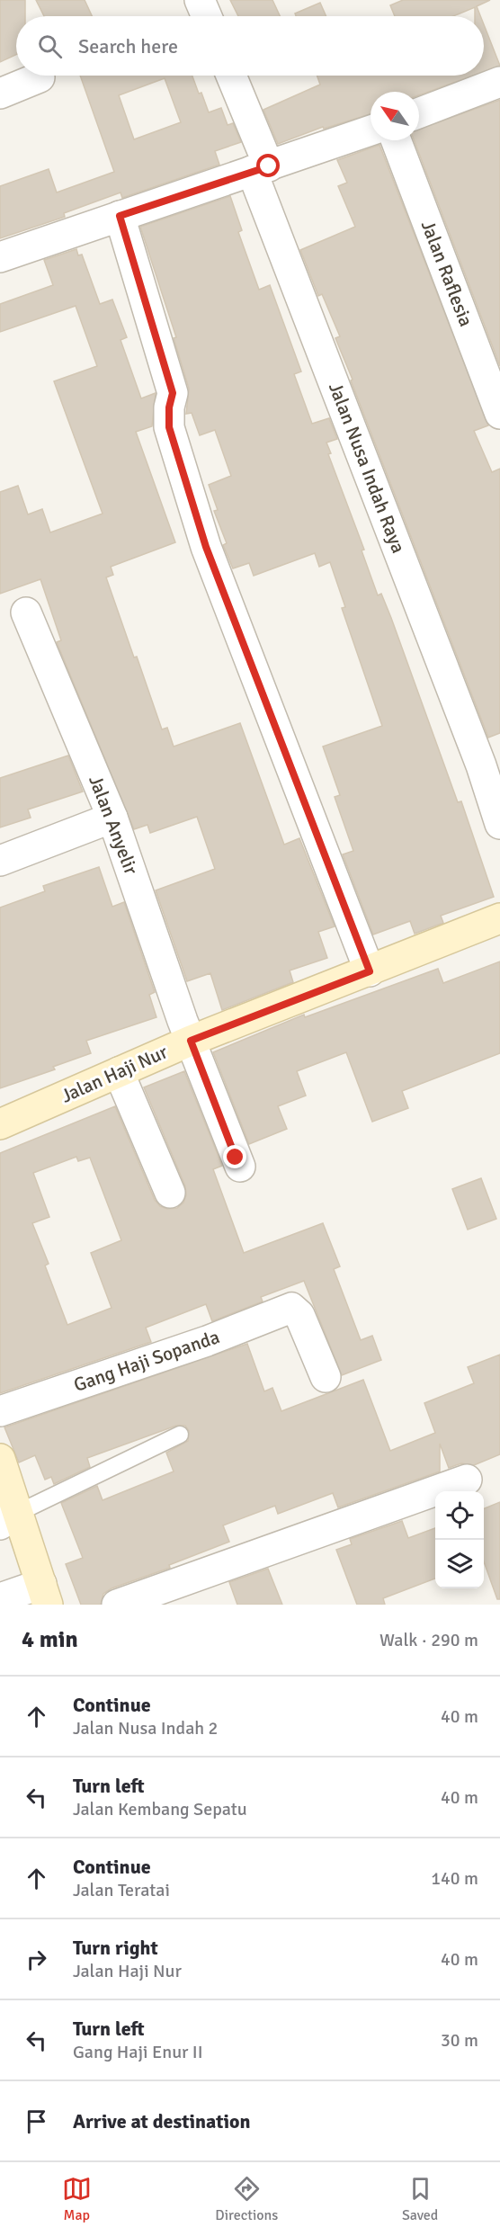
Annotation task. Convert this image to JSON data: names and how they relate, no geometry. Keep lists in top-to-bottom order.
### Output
{
  "streets": {
    "street": [
      "Jalan Raflesia",
      "Jalan Nusa Indah Raya",
      "Jalan Anyelir",
      "Jalan Haji Nur",
      "Gang Haji Sopanda"
    ]
  },
  "crossings": [
    ["Jalan Anyelir", "Jalan Haji Nur"]
  ],
  "north": "top left",
  "page": {
    "search": "Search here",
    "heading": ["4 min", "Walk · 290 m"],
    "list": [
      ["Continue", "Jalan Nusa Indah 2", "40 m"],
      ["Turn left", "Jalan Kembang Sepatu", "40 m"],
      ["Continue", "Jalan Teratai", "140 m"],
      ["Turn right", "Jalan Haji Nur", "40 m"],
      ["Turn left", "Gang Haji Enur II", "30 m"],
      "Arrive at destination"
    ],
    "nav": ["Map", "Directions", "Saved"]
  }
}
